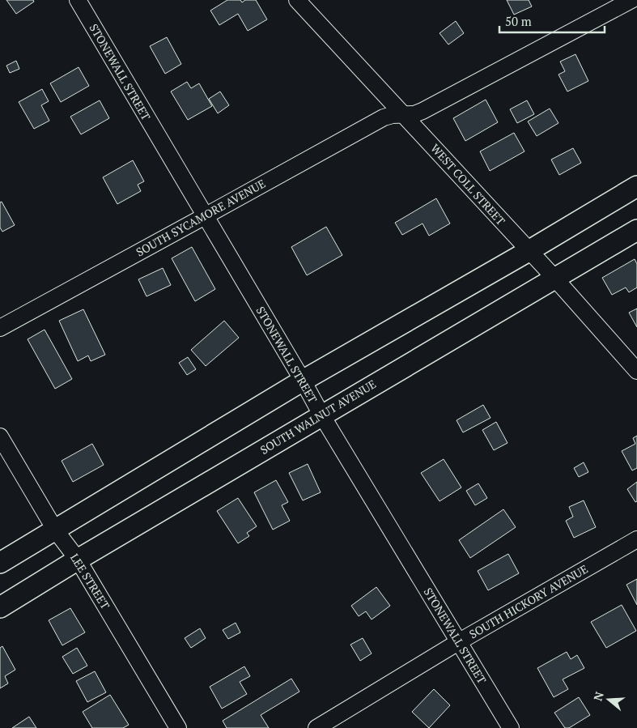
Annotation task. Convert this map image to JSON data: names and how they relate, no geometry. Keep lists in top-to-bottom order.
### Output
{
  "streets": {
    "main road": ["SOUTH WALNUT AVENUE"],
    "street": [
      "STONEWALL STREET",
      "WEST COLL STREET",
      "SOUTH SYCAMORE AVENUE",
      "LEE STREET",
      "SOUTH HICKORY AVENUE"
    ]
  },
  "crossings": [
    ["STONEWALL STREET", "SOUTH SYCAMORE AVENUE"],
    ["STONEWALL STREET", "SOUTH WALNUT AVENUE"],
    ["STONEWALL STREET", "SOUTH HICKORY AVENUE"],
    ["WEST COLL STREET", "SOUTH SYCAMORE AVENUE"],
    ["WEST COLL STREET", "SOUTH WALNUT AVENUE"],
    ["SOUTH WALNUT AVENUE", "LEE STREET"]
  ],
  "scale_bar": "50 m",
  "north": "left"
}
